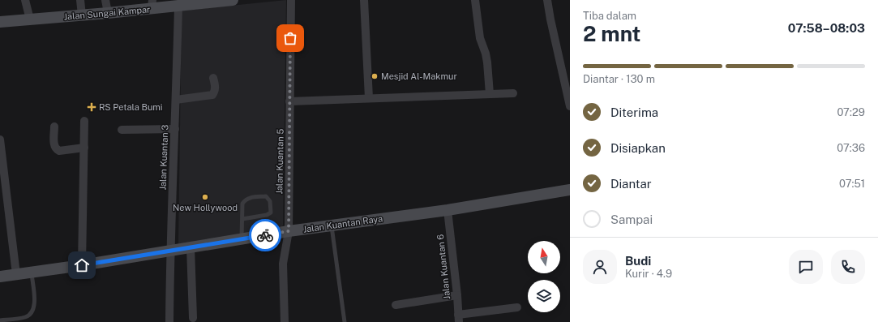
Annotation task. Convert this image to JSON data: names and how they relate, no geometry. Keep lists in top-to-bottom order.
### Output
{
  "streets": {
    "street": [
      "Jalan Sungai Kampar",
      "Jalan Kuantan 3",
      "Jalan Kuantan 5",
      "Jalan Kuantan Raya",
      "Jalan Kuantan 6"
    ]
  },
  "crossings": [
    ["Jalan Sungai Kampar", "Jalan Kuantan 3"],
    ["Jalan Kuantan 3", "Jalan Kuantan Raya"],
    ["Jalan Kuantan 5", "Jalan Kuantan Raya"],
    ["Jalan Kuantan Raya", "Jalan Kuantan 6"]
  ],
  "places": {
    "other": ["Mesjid Al-Makmur", "New Hollywood"],
    "health": ["RS Petala Bumi"]
  },
  "north": "top",
  "page": {
    "heading": ["2 mnt", "Tiba dalam", "07:58–08:03"],
    "panel": ["Budi", "Kurir · 4.9"],
    "bar": "Diantar · 130 m",
    "list": [
      ["Diterima", "07:29"],
      ["Disiapkan", "07:36"],
      ["Diantar", "07:51"],
      "Sampai"
    ]
  }
}
